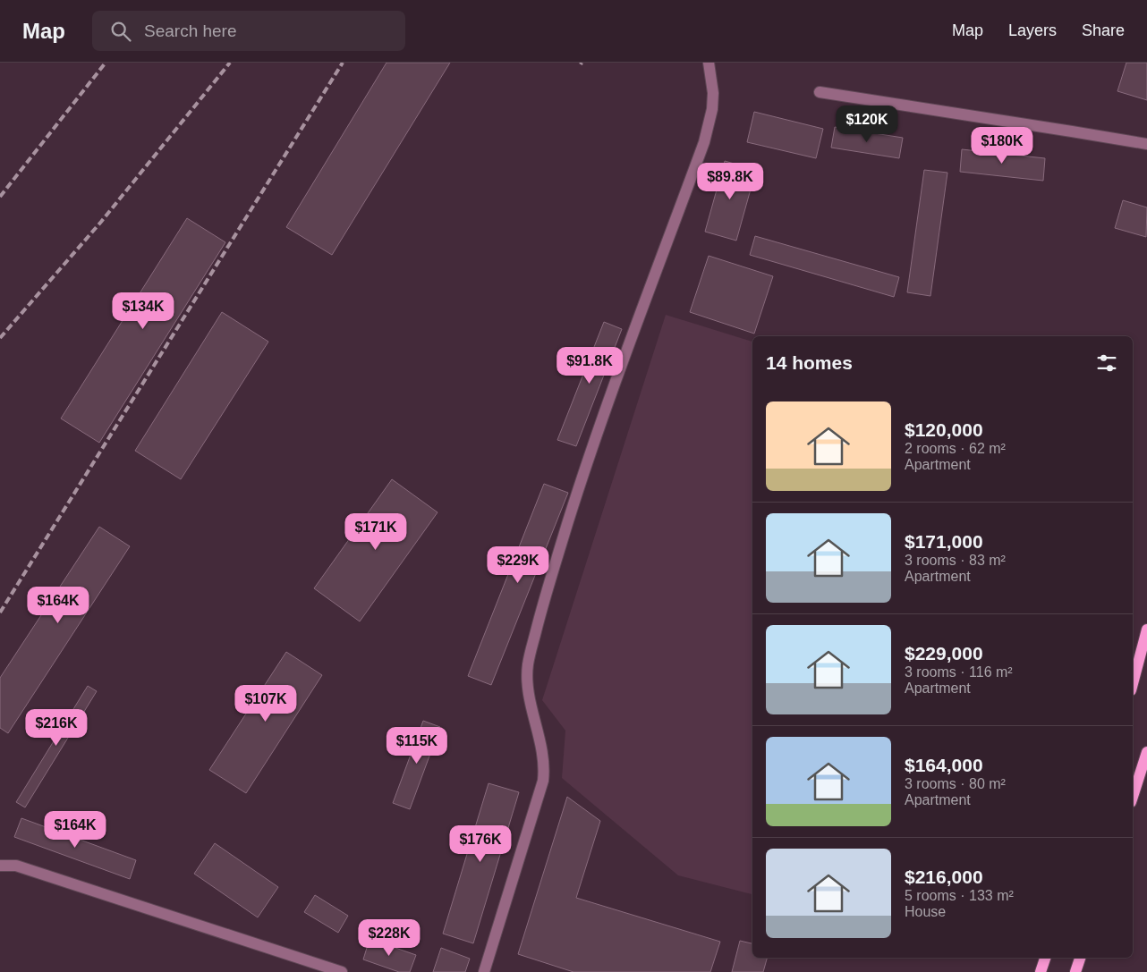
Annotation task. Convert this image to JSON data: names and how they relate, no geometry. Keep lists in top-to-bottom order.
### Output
{
  "page": {
    "header": "Map",
    "search": "Search here",
    "nav": ["Map", "Layers", "Share"],
    "price": [
      "$120K",
      "$180K",
      "$89.8K",
      "$134K",
      "$91.8K",
      "$171K",
      "$229K",
      "$164K",
      "$107K",
      "$216K",
      "$115K",
      "$164K",
      "$176K",
      "$228K"
    ],
    "heading": "14 homes",
    "list": [
      {
        "name": "$120,000",
        "note": "2 rooms · 62 m² · Apartment"
      },
      {
        "name": "$171,000",
        "note": "3 rooms · 83 m² · Apartment"
      },
      {
        "name": "$229,000",
        "note": "3 rooms · 116 m² · Apartment"
      },
      {
        "name": "$164,000",
        "note": "3 rooms · 80 m² · Apartment"
      },
      {
        "name": "$216,000",
        "note": "5 rooms · 133 m² · House"
      }
    ]
  }
}
